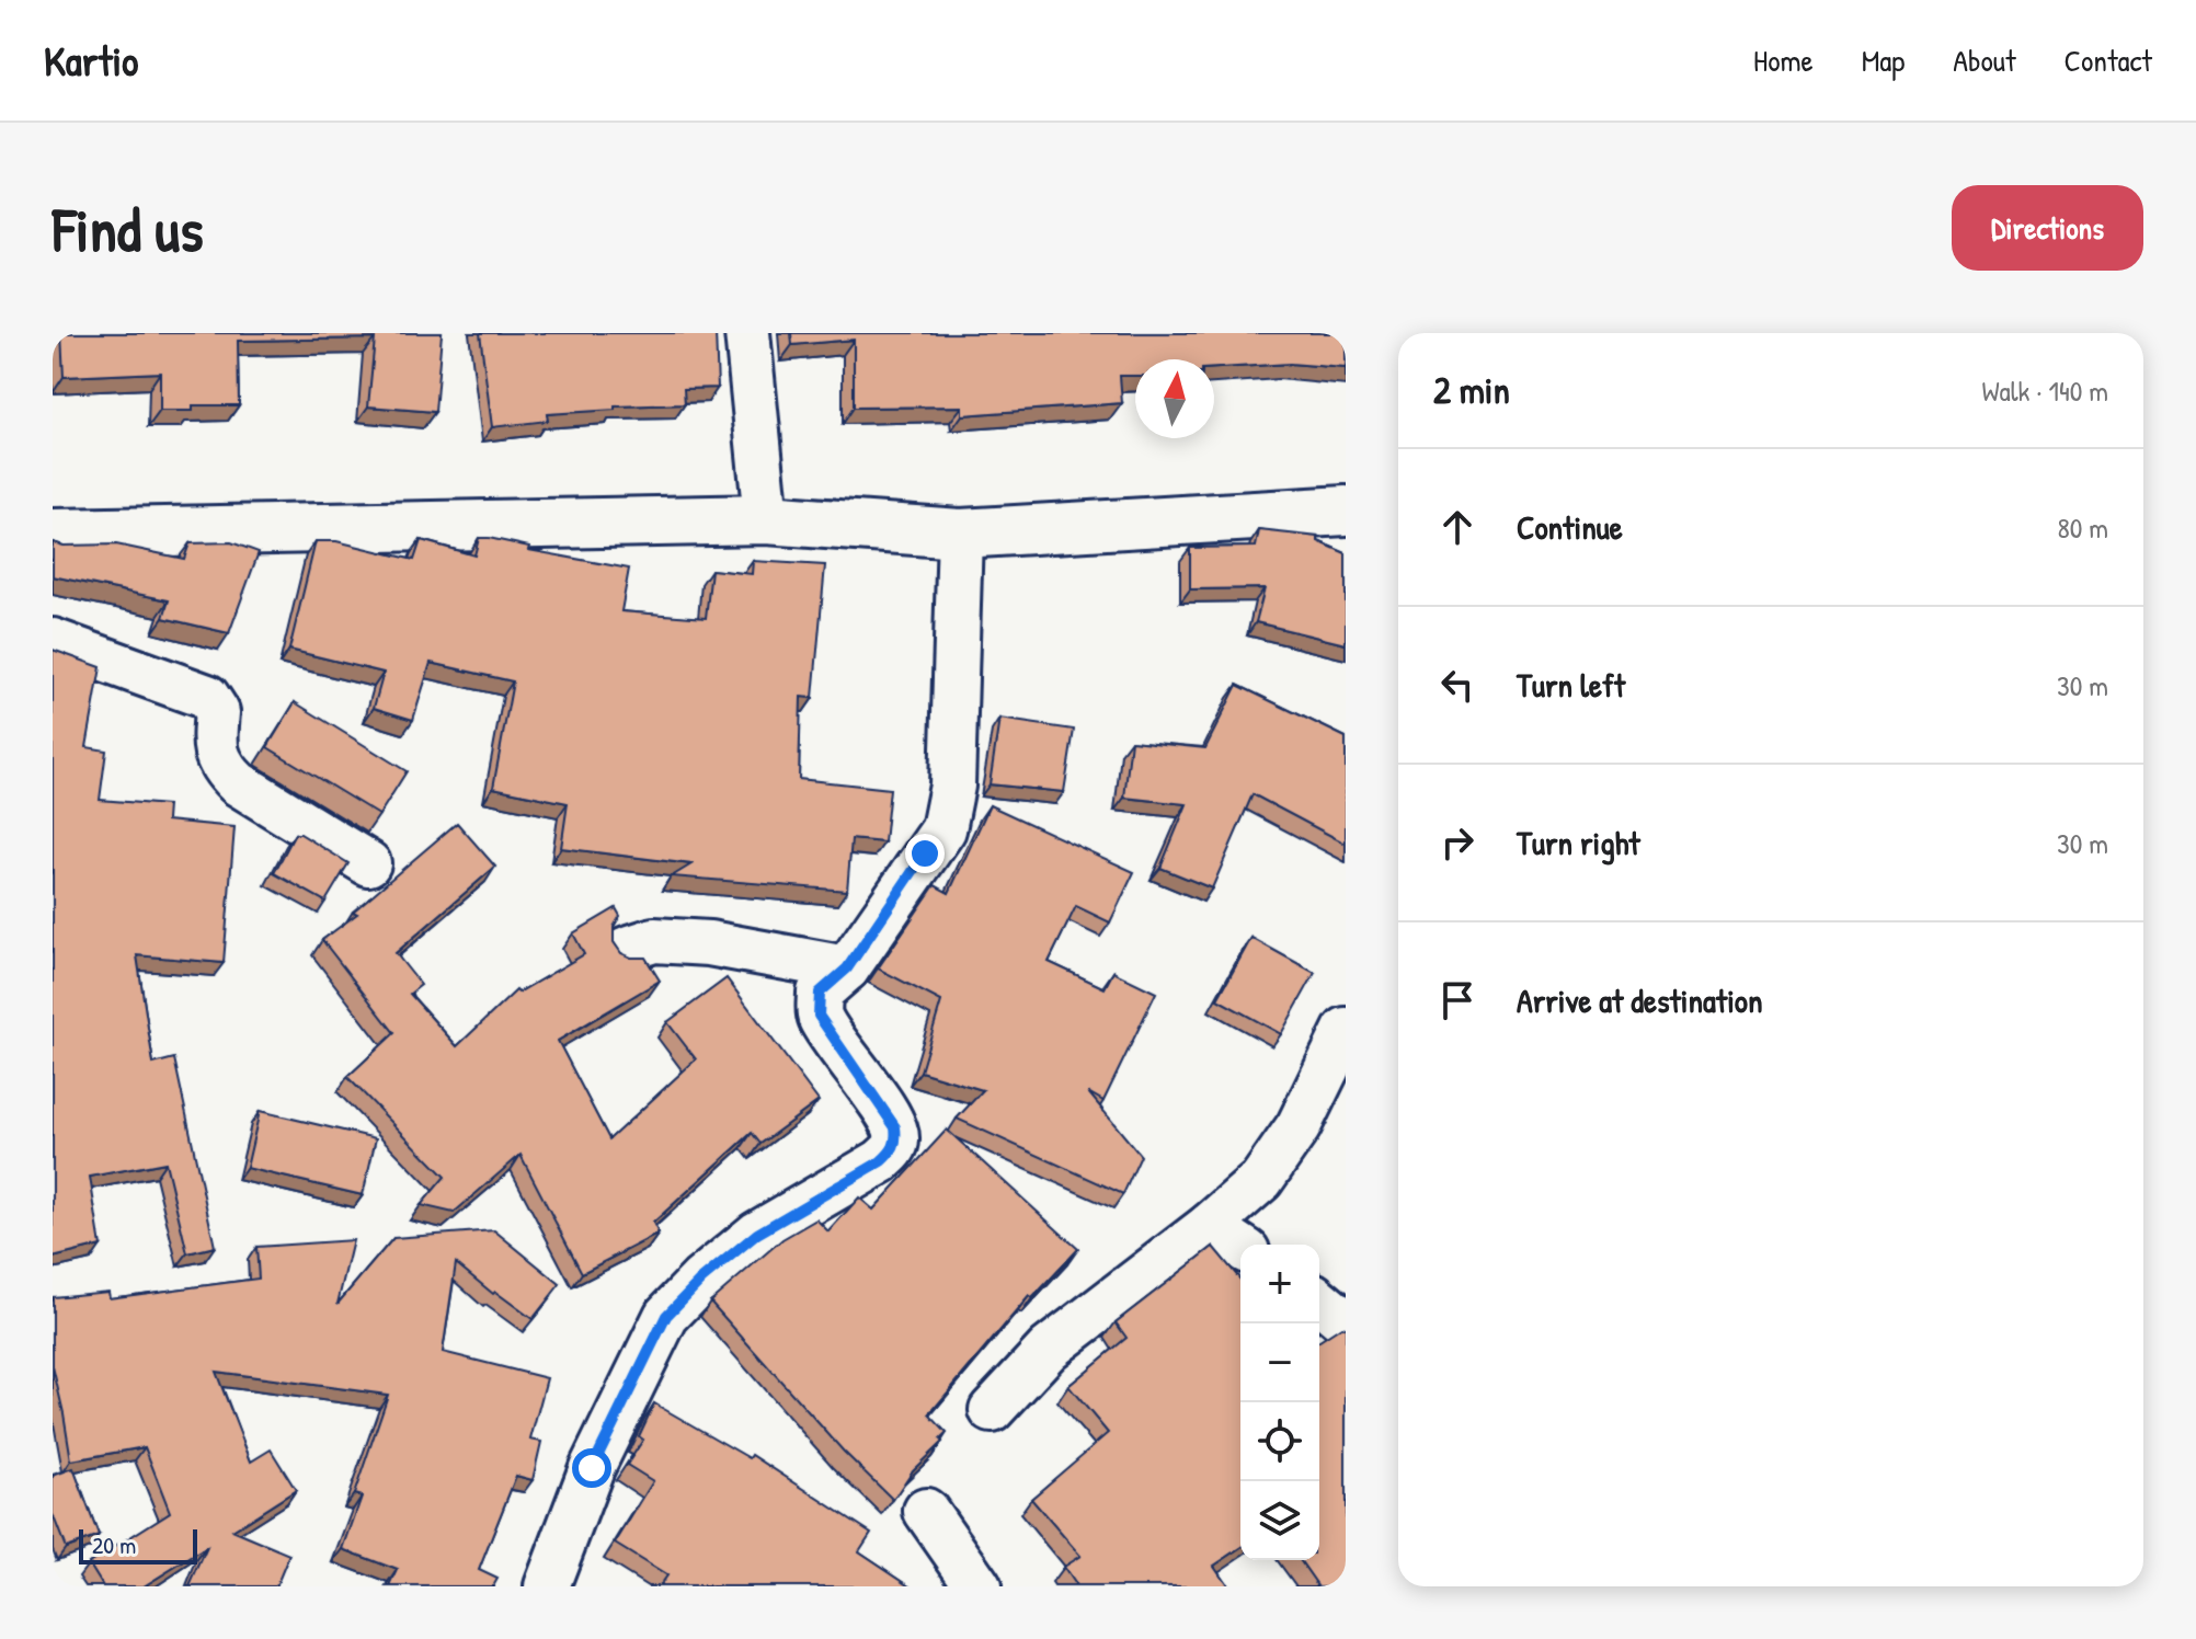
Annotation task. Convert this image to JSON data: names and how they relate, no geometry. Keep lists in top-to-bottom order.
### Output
{
  "scale_bar": "20 m",
  "north": "top",
  "page": {
    "header": "Kartio",
    "nav": [
      "Home",
      "Map",
      "About",
      "Contact"
    ],
    "buttons": "Directions",
    "title": "Find us",
    "heading": ["2 min", "Walk · 140 m"],
    "list": [
      ["Continue", "80 m"],
      ["Turn left", "30 m"],
      ["Turn right", "30 m"],
      "Arrive at destination"
    ],
    "map_buttons": ["+", "−"],
    "scale": "20 m"
  }
}
